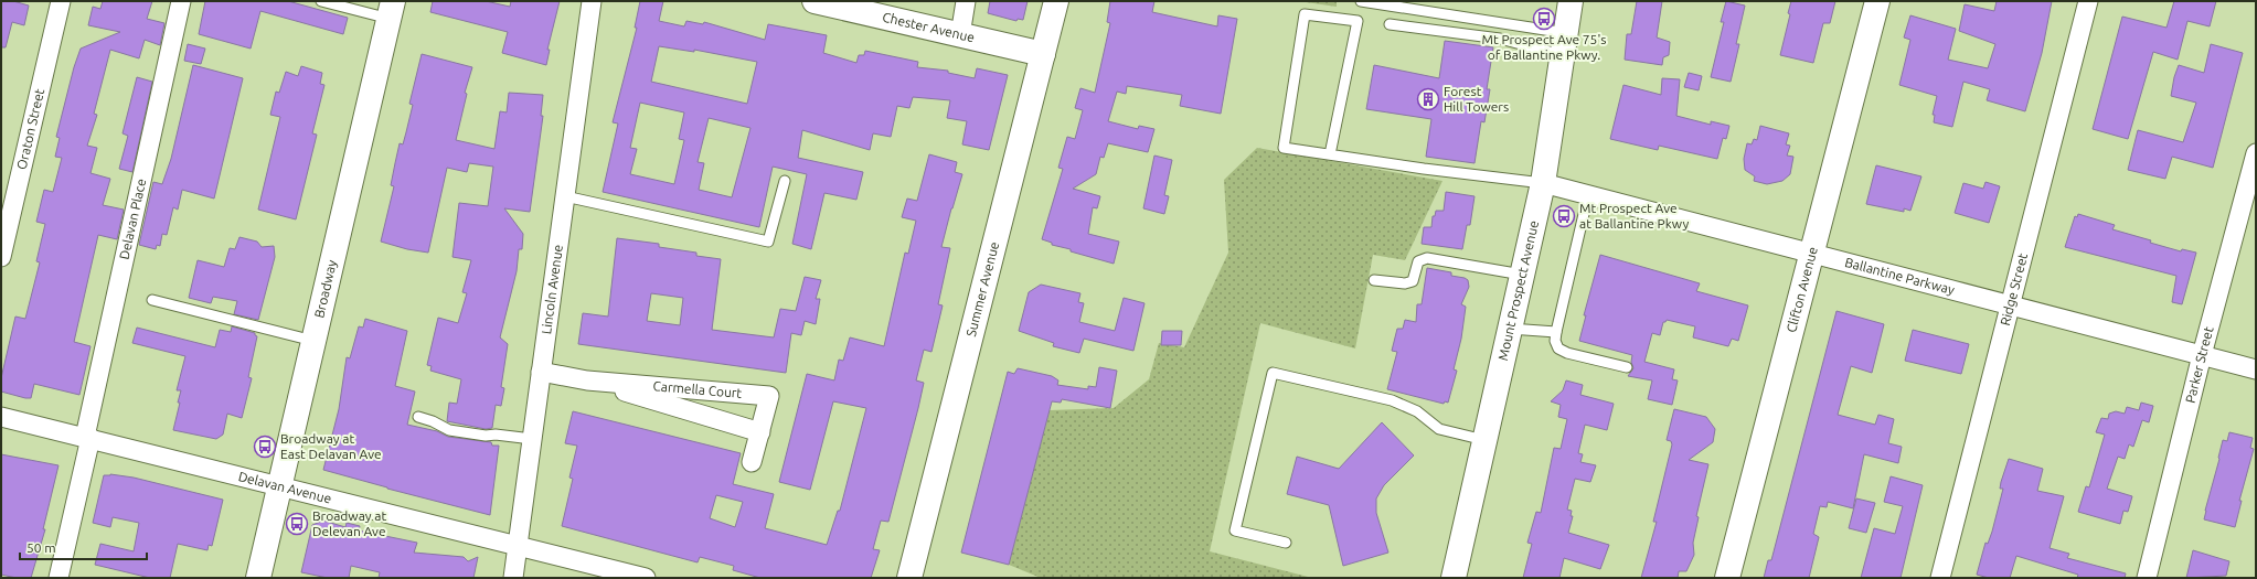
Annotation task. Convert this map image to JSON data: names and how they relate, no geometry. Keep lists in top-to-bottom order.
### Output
{
  "streets": {
    "street": [
      "Chester Avenue",
      "Oraton Street",
      "Delavan Place",
      "Ballantine Parkway",
      "Broadway",
      "Lincoln Avenue",
      "Summer Avenue",
      "Ridge Street",
      "Clifton Avenue",
      "Mount Prospect Avenue",
      "Parker Street",
      "Carmella Court",
      "Delavan Avenue"
    ]
  },
  "crossings": [
    ["Chester Avenue", "Summer Avenue"],
    ["Delavan Place", "Delavan Avenue"],
    ["Ballantine Parkway", "Ridge Street"],
    ["Ballantine Parkway", "Clifton Avenue"],
    ["Ballantine Parkway", "Mount Prospect Avenue"],
    ["Ballantine Parkway", "Parker Street"],
    ["Broadway", "Delavan Avenue"],
    ["Lincoln Avenue", "Carmella Court"],
    ["Lincoln Avenue", "Delavan Avenue"]
  ],
  "places": {
    "bus stop": [
      "Mt Prospect Ave 75's of Ballantine Pkwy.",
      "Mt Prospect Ave at Ballantine Pkwy",
      "Broadway at East Delavan Ave",
      "Broadway at Delevan Ave"
    ],
    "building": ["Forest Hill Towers"]
  },
  "scale_bar": "50 m"
}
